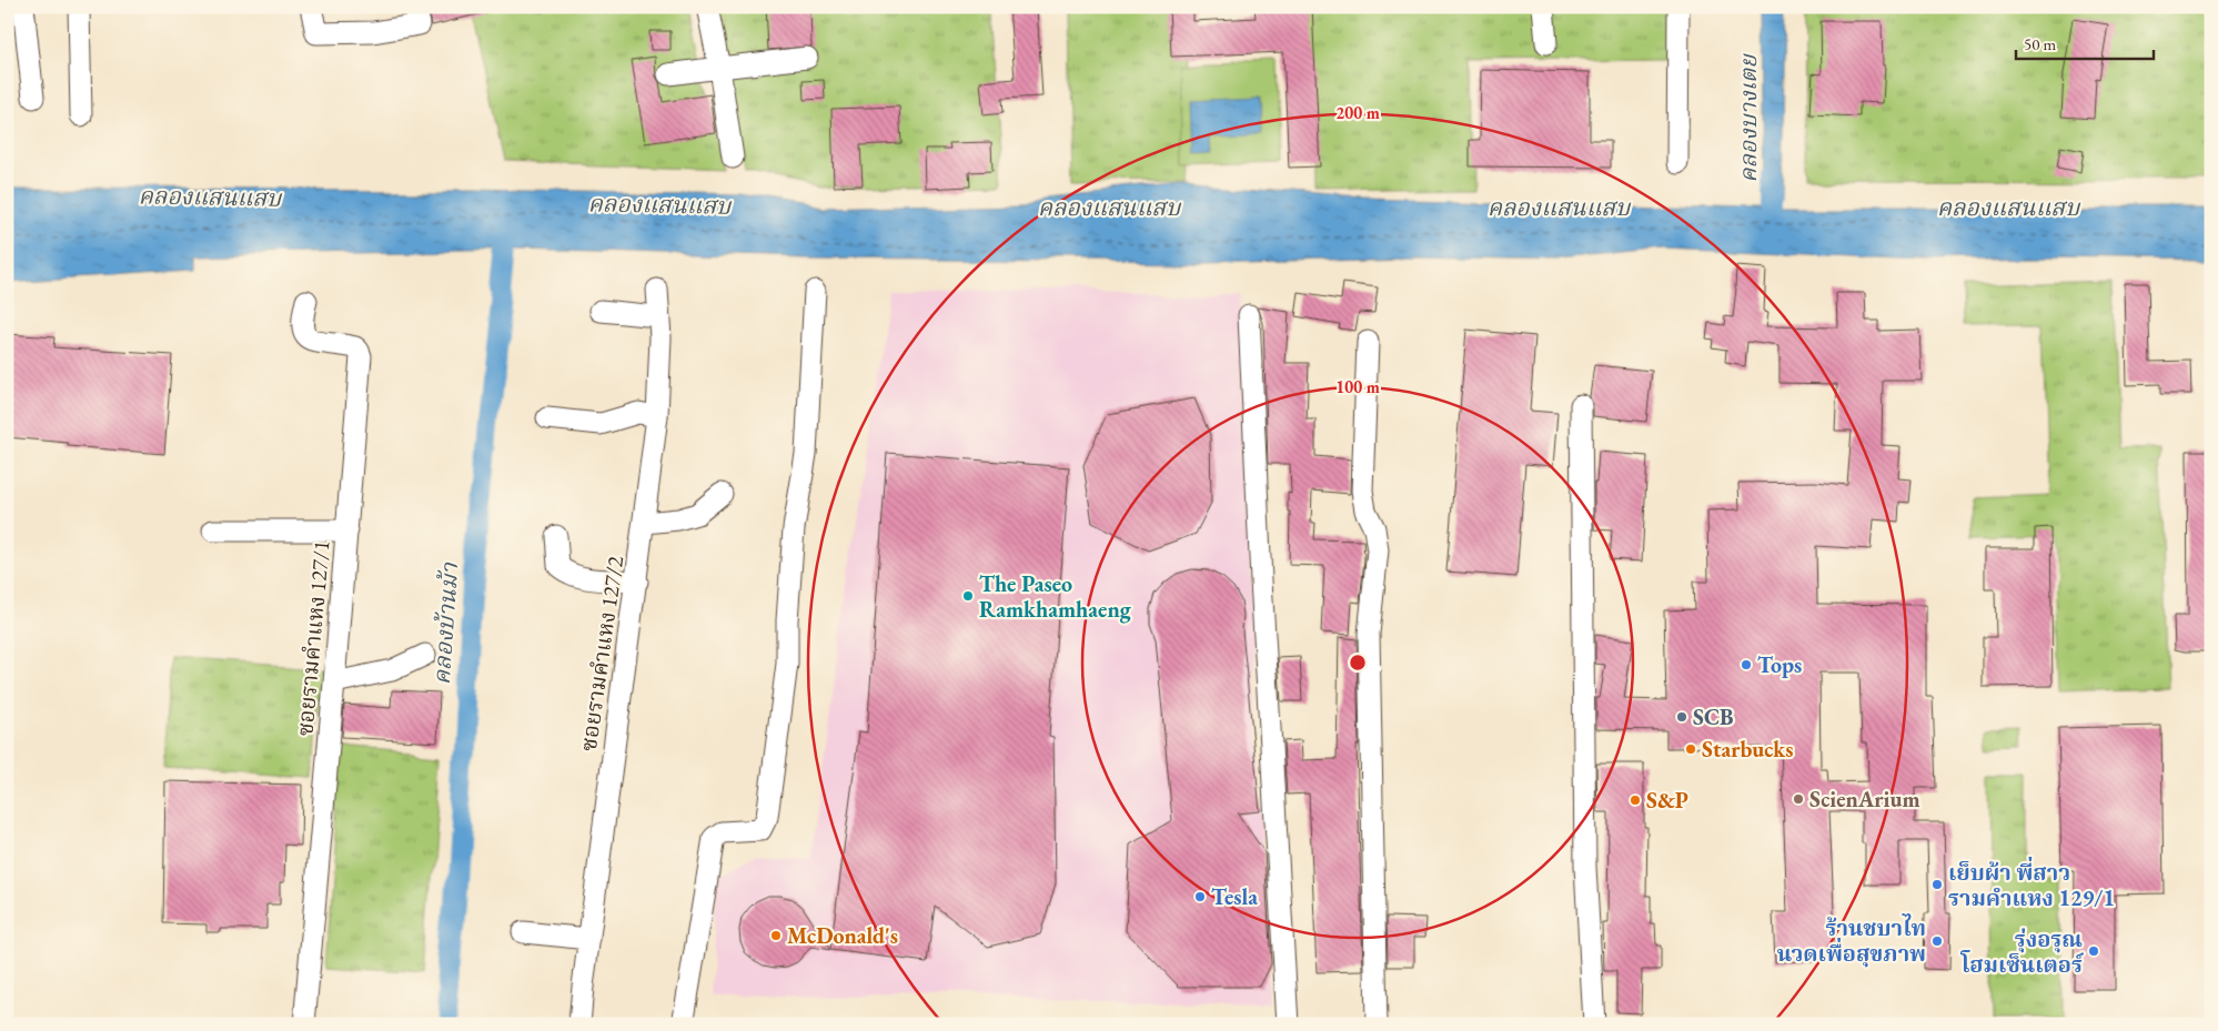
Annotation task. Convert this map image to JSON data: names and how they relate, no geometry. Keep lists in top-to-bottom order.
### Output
{
  "streets": {
    "street": ["ซอยรามคำแหง 127/1", "ซอยรามคำแหง 127/2"]
  },
  "water": ["คลองบางเตย", "คลองแสนแสบ", "คลองบ้านม้า"],
  "places": [
    "The Paseo Ramkhamhaeng",
    "Tops",
    "SCB",
    "Starbucks",
    "ScienArium",
    "S&P",
    "เย็บผ้า พี่สาว รามคำแหง 129/1",
    "Tesla",
    "McDonald's",
    "ร้านชบาไท นวดเพื่อสุขภาพ",
    "รุ่งอรุณ โฮมเซ็นเตอร์"
  ],
  "scale_bar": "50 m",
  "rings": ["200 m", "100 m"]
}
